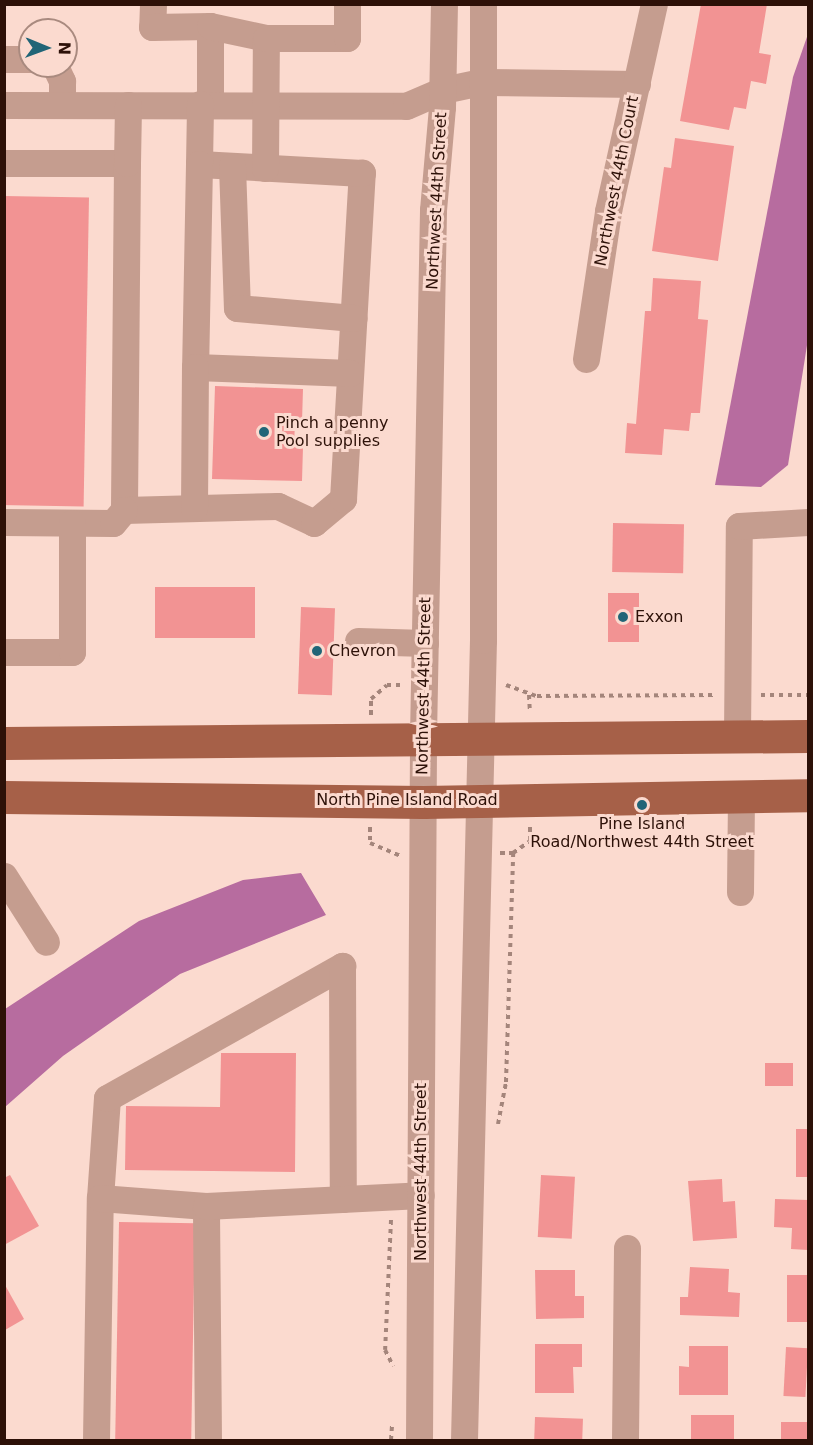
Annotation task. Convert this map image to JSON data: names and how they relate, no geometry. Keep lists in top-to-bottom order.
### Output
{
  "streets": {
    "main road": ["North Pine Island Road"],
    "street": ["Northwest 44th Court", "Northwest 44th Street"]
  },
  "crossings": [
    ["Northwest 44th Street", "North Pine Island Road"]
  ],
  "places": [
    "Pinch a penny Pool supplies",
    "Exxon",
    "Chevron",
    "Pine Island Road/Northwest 44th Street"
  ],
  "north": "right"
}
